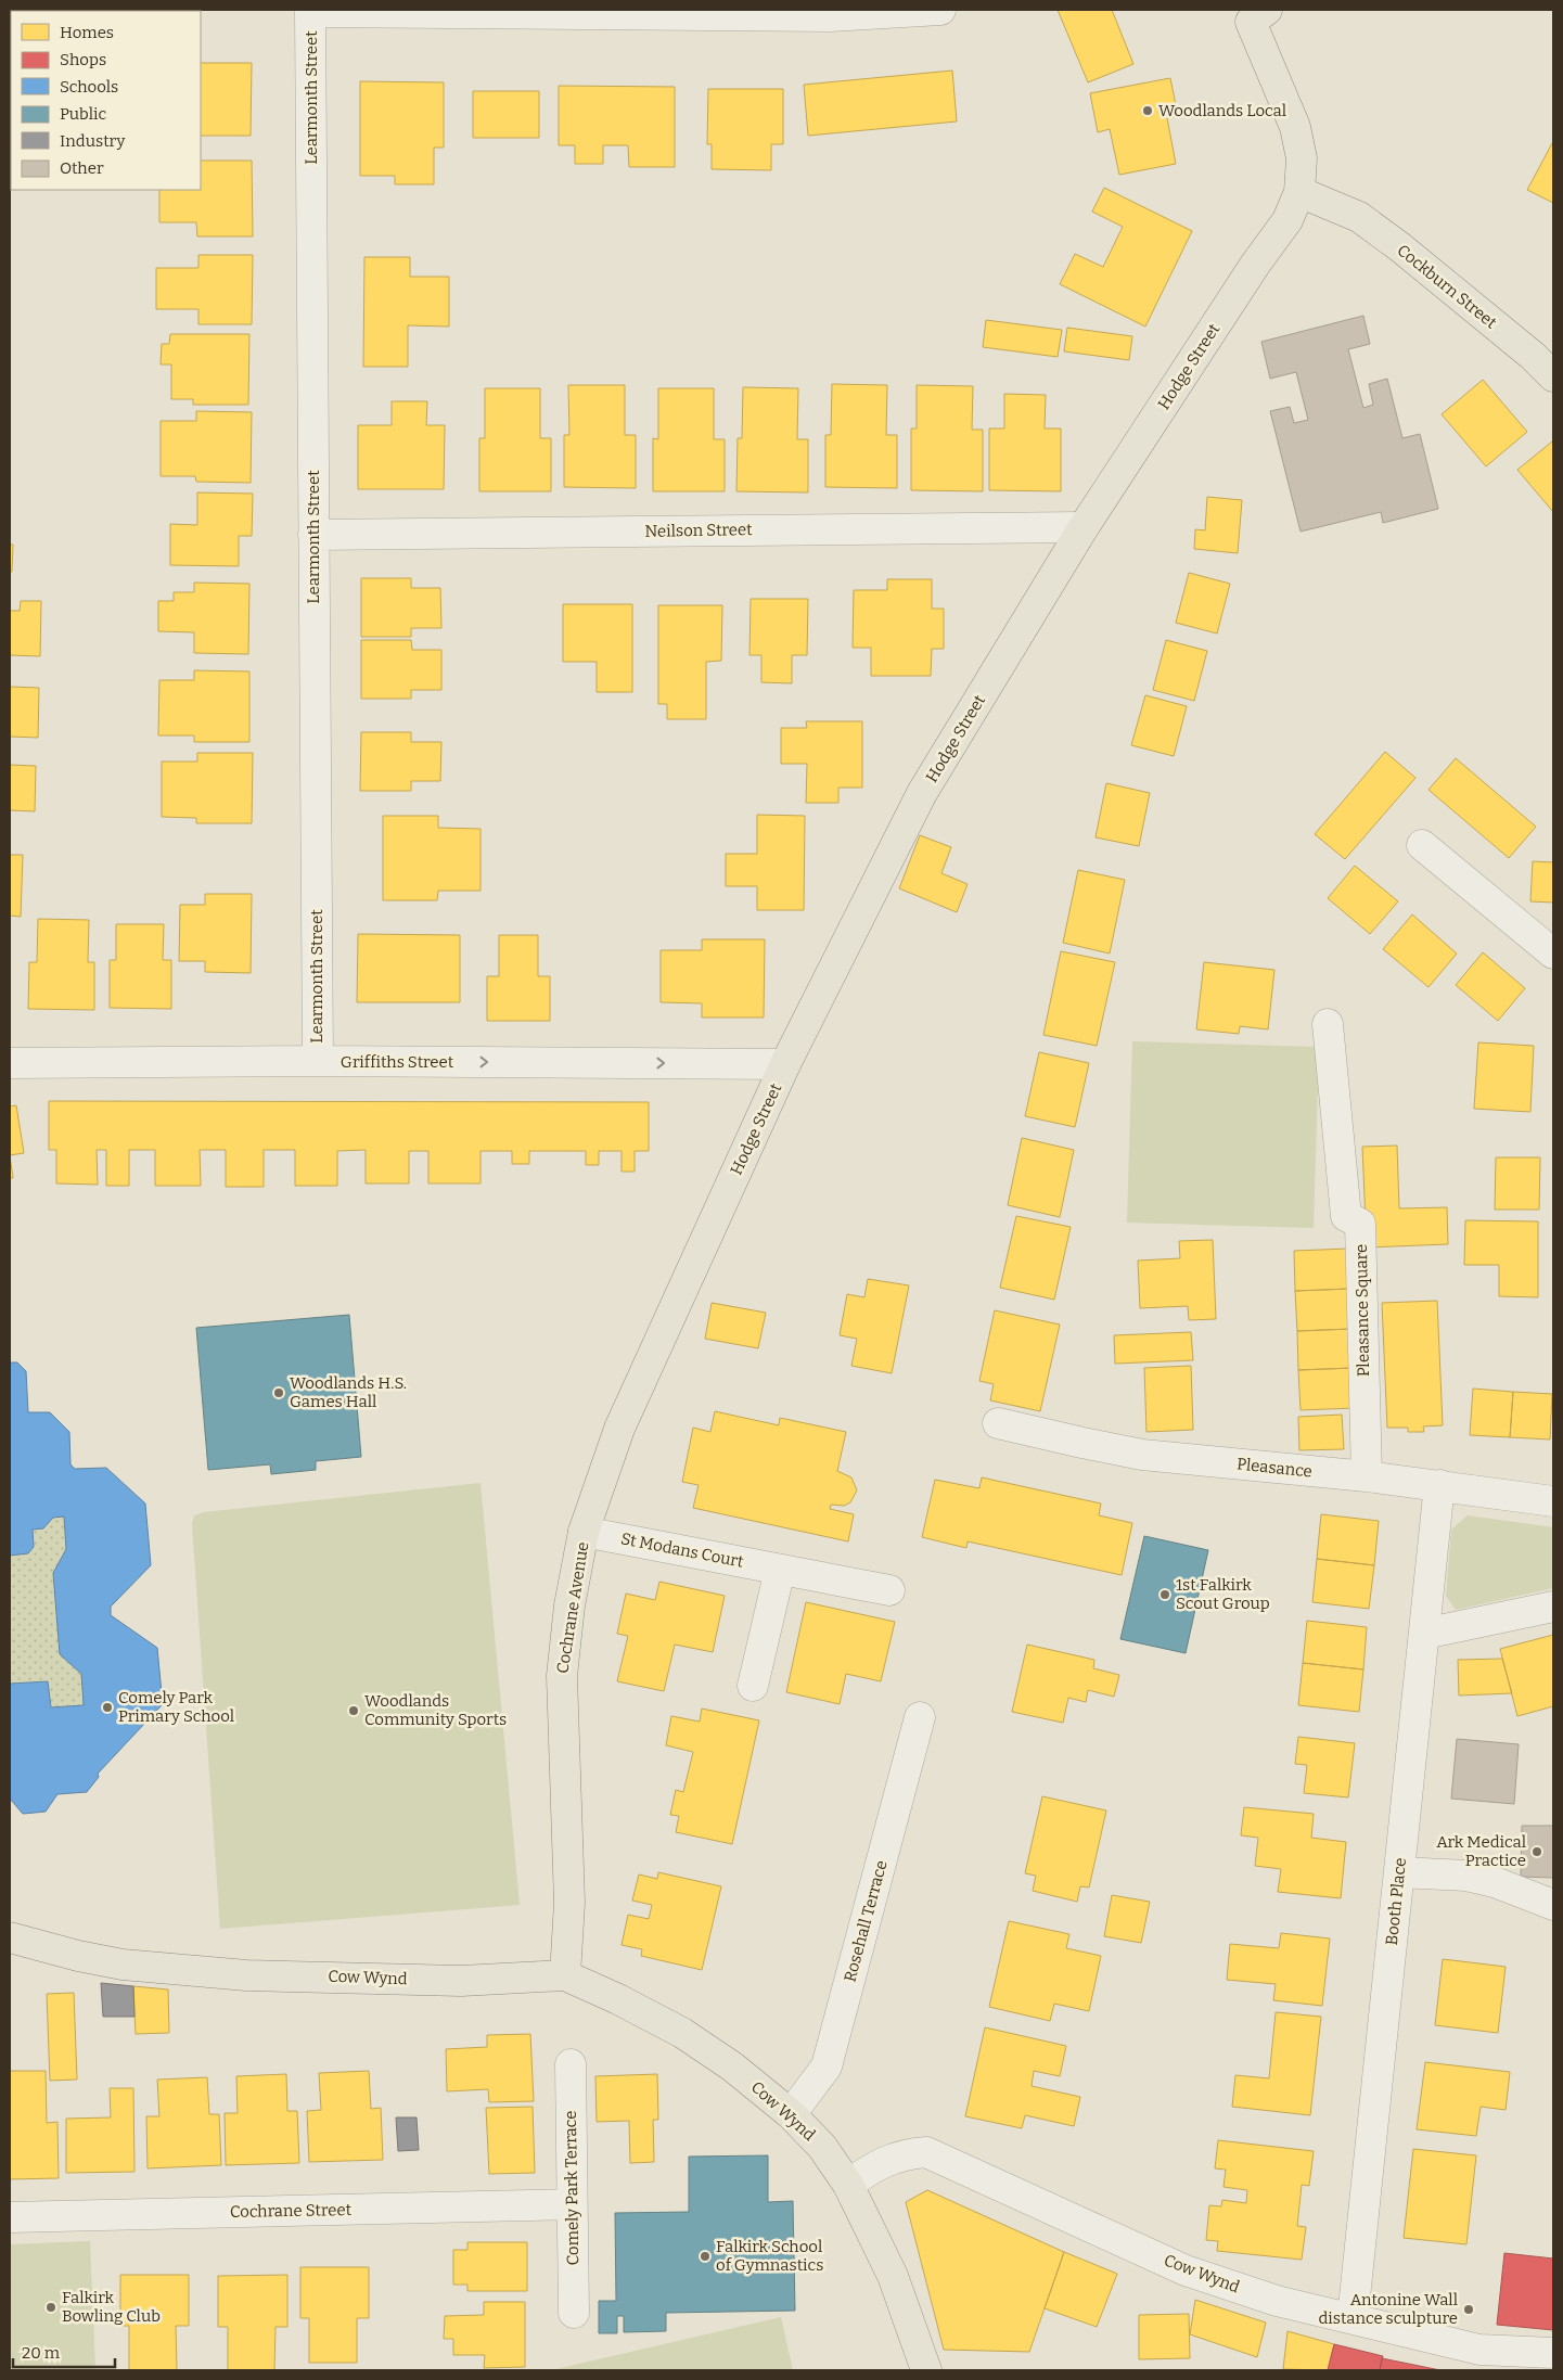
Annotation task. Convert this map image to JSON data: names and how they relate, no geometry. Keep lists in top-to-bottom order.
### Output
{
  "streets": {
    "main road": [
      "Cockburn Street",
      "Hodge Street",
      "Cochrane Avenue",
      "Cow Wynd"
    ],
    "street": [
      "Learmonth Street",
      "Neilson Street",
      "Griffiths Street",
      "Pleasance Square",
      "Pleasance",
      "St Modans Court",
      "Booth Place",
      "Rosehall Terrace",
      "Comely Park Terrace",
      "Cochrane Street"
    ]
  },
  "crossings": [
    ["Learmonth Street", "Neilson Street"],
    ["Learmonth Street", "Griffiths Street"],
    ["Cockburn Street", "Hodge Street"],
    ["Hodge Street", "Neilson Street"],
    ["Hodge Street", "Griffiths Street"],
    ["Hodge Street", "Cochrane Avenue"],
    ["Pleasance Square", "Pleasance"],
    ["Pleasance", "Booth Place"],
    ["St Modans Court", "Cochrane Avenue"],
    ["Cochrane Avenue", "Cow Wynd"],
    ["Booth Place", "Cow Wynd"],
    ["Rosehall Terrace", "Cow Wynd"],
    ["Comely Park Terrace", "Cochrane Street"]
  ],
  "one_way": ["Griffiths Street"],
  "places": [
    "Woodlands Local",
    "Woodlands H.S. Games Hall",
    "1st Falkirk Scout Group",
    "Comely Park Primary School",
    "Woodlands Community Sports",
    "Ark Medical Practice",
    "Falkirk School of Gymnastics",
    "Falkirk Bowling Club",
    "Antonine Wall distance sculpture"
  ],
  "legend": [
    "Homes",
    "Shops",
    "Schools",
    "Public",
    "Industry",
    "Other"
  ],
  "scale_bar": "20 m"
}
